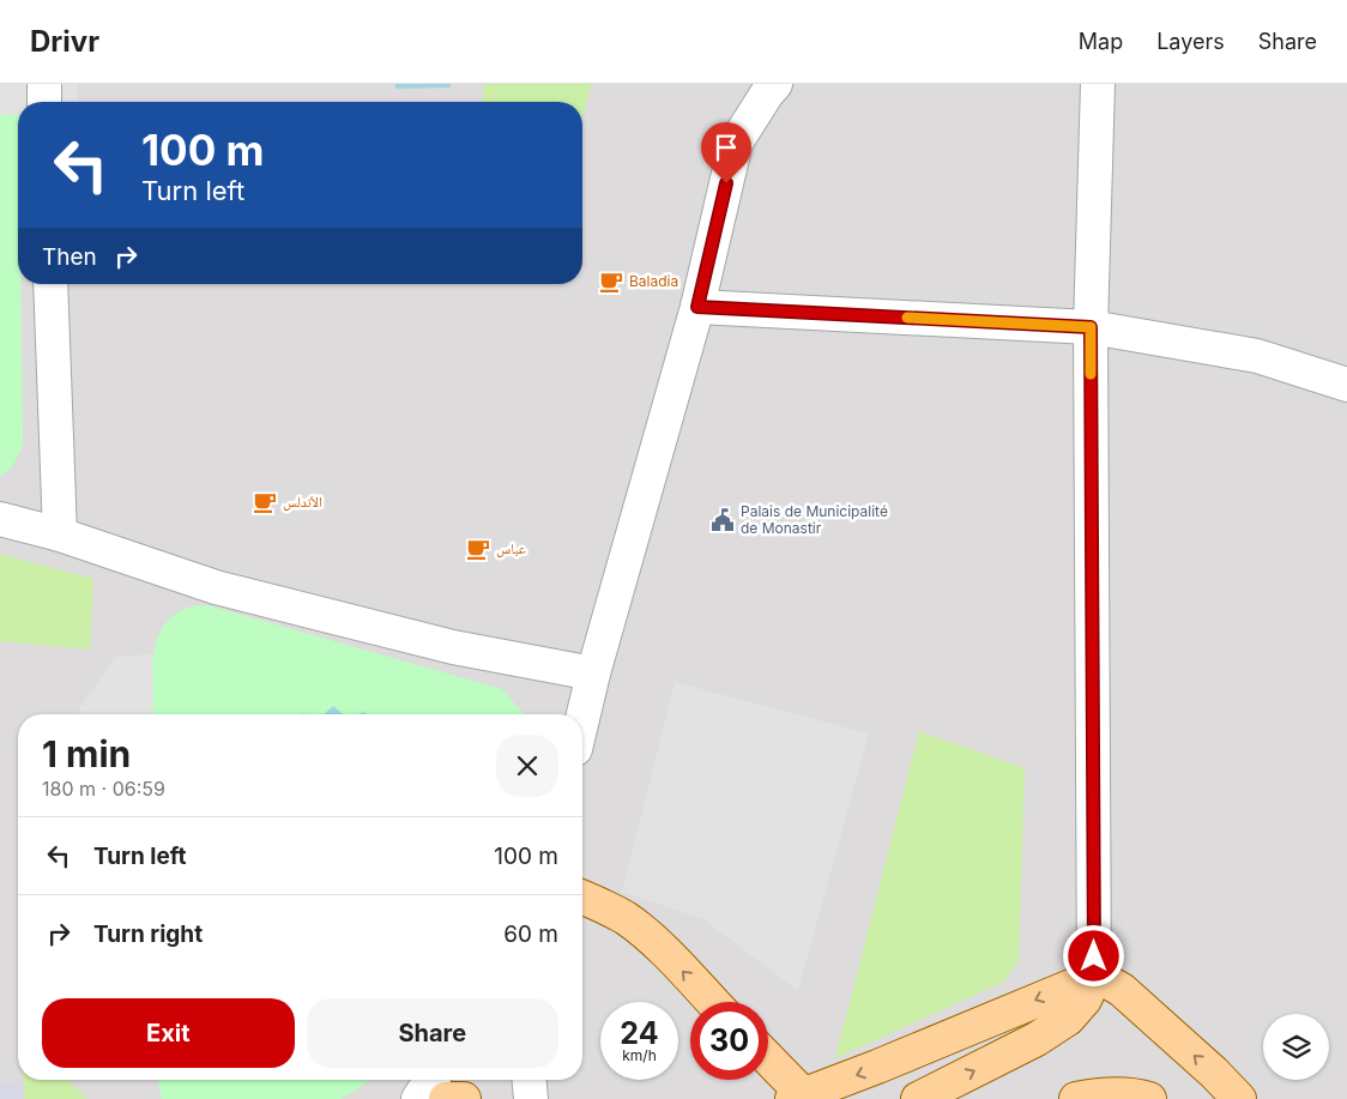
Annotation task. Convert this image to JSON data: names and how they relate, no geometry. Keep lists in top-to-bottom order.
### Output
{
  "places": {
    "cafe": ["Baladia", "الأندلس", "عباس"],
    "public building": ["Palais de Municipalité de Monastir"]
  },
  "page": {
    "header": "Drivr",
    "nav": ["Map", "Layers", "Share"],
    "turn": ["100 m", "Turn left"],
    "then": "Then",
    "heading": ["1 min", "180 m · 06:59"],
    "list": [
      {
        "name": "Turn left",
        "value": "100 m"
      },
      {
        "name": "Turn right",
        "value": "60 m"
      }
    ],
    "buttons": ["Exit", "Share"],
    "speed": "24 km/h",
    "limit": "30"
  }
}
